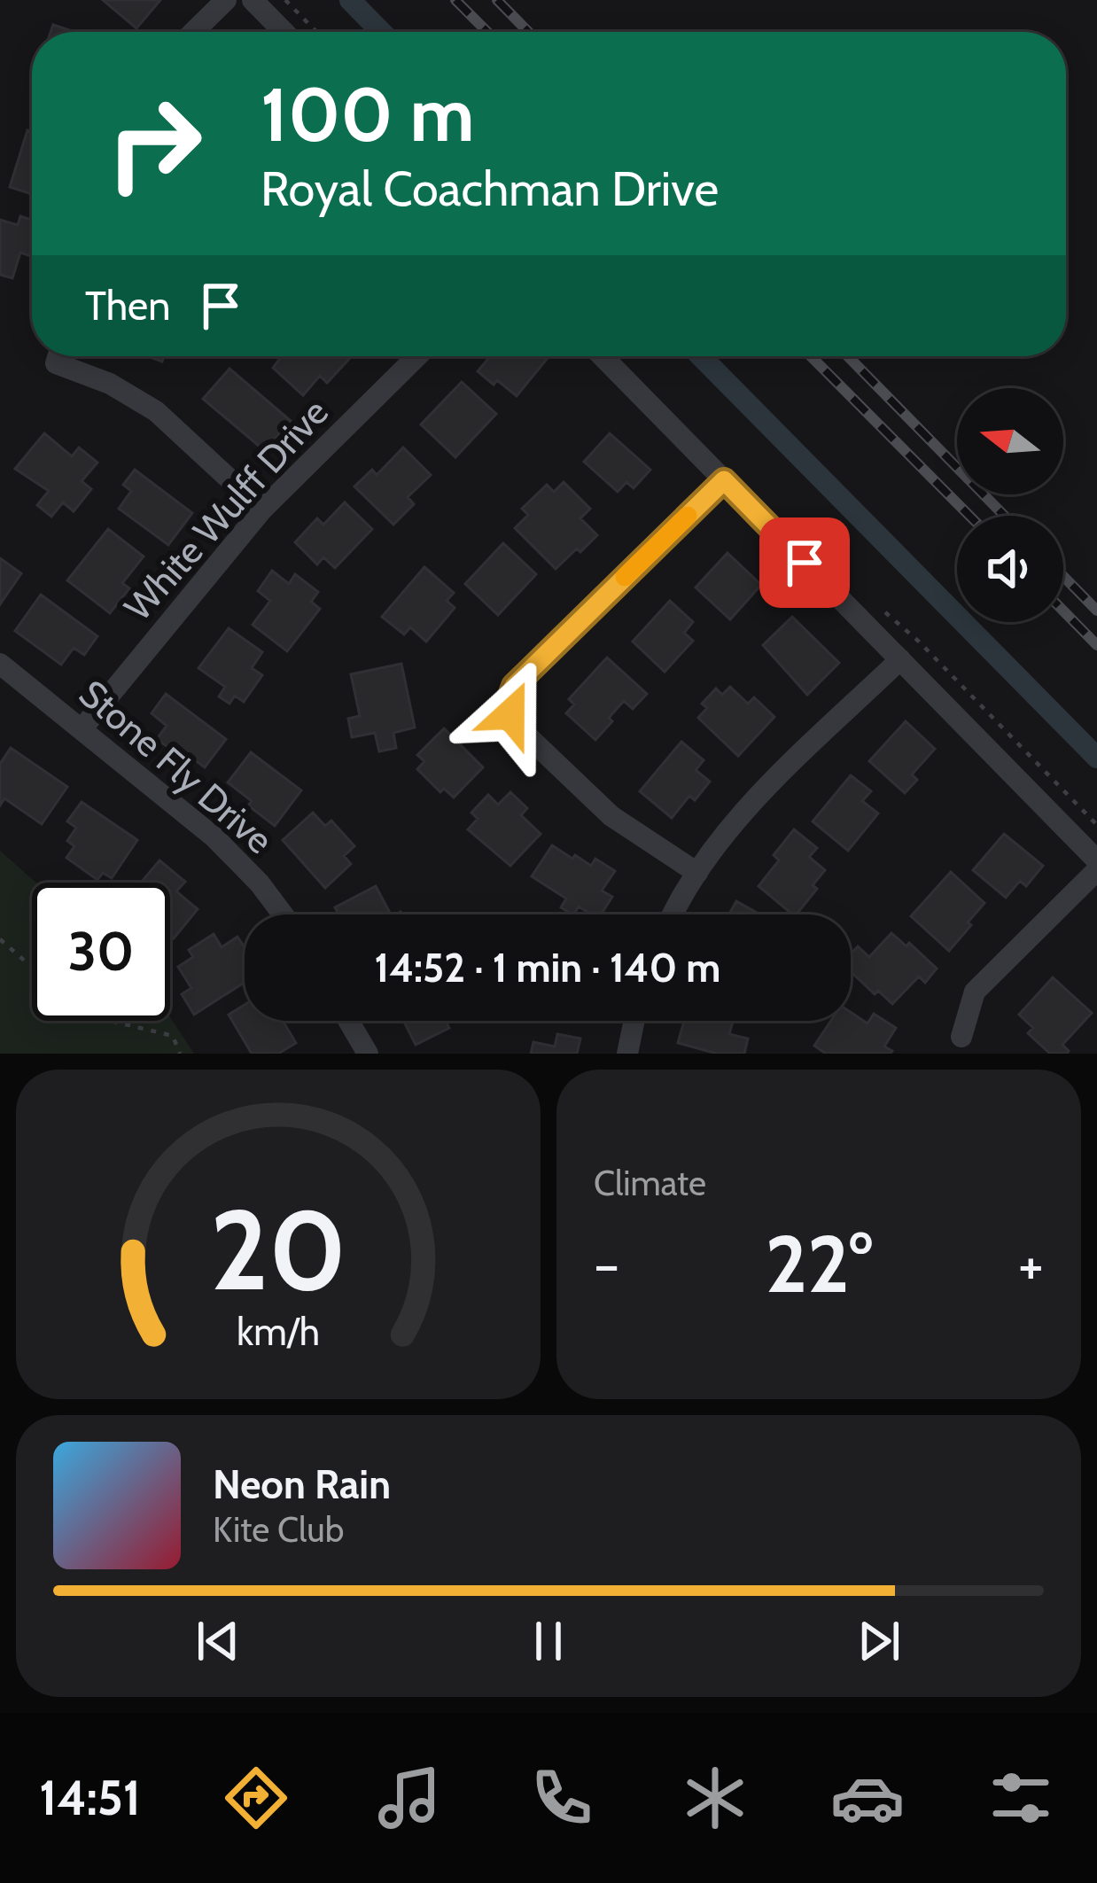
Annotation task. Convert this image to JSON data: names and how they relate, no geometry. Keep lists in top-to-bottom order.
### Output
{
  "streets": {
    "street": ["White Wulff Drive", "Stone Fly Drive"]
  },
  "crossings": [
    ["White Wulff Drive", "Stone Fly Drive"]
  ],
  "north": "left",
  "page": {
    "turn": ["100 m", "Royal Coachman Drive"],
    "then": "Then",
    "limit": "30",
    "trip": "14:52 · 1 min · 140 m",
    "tile": "Climate",
    "heat": ["−", "22°", "+"],
    "song": ["Neon Rain", "Kite Club"],
    "tabs": "14:51",
    "gauge": ["20", "km/h"]
  }
}
